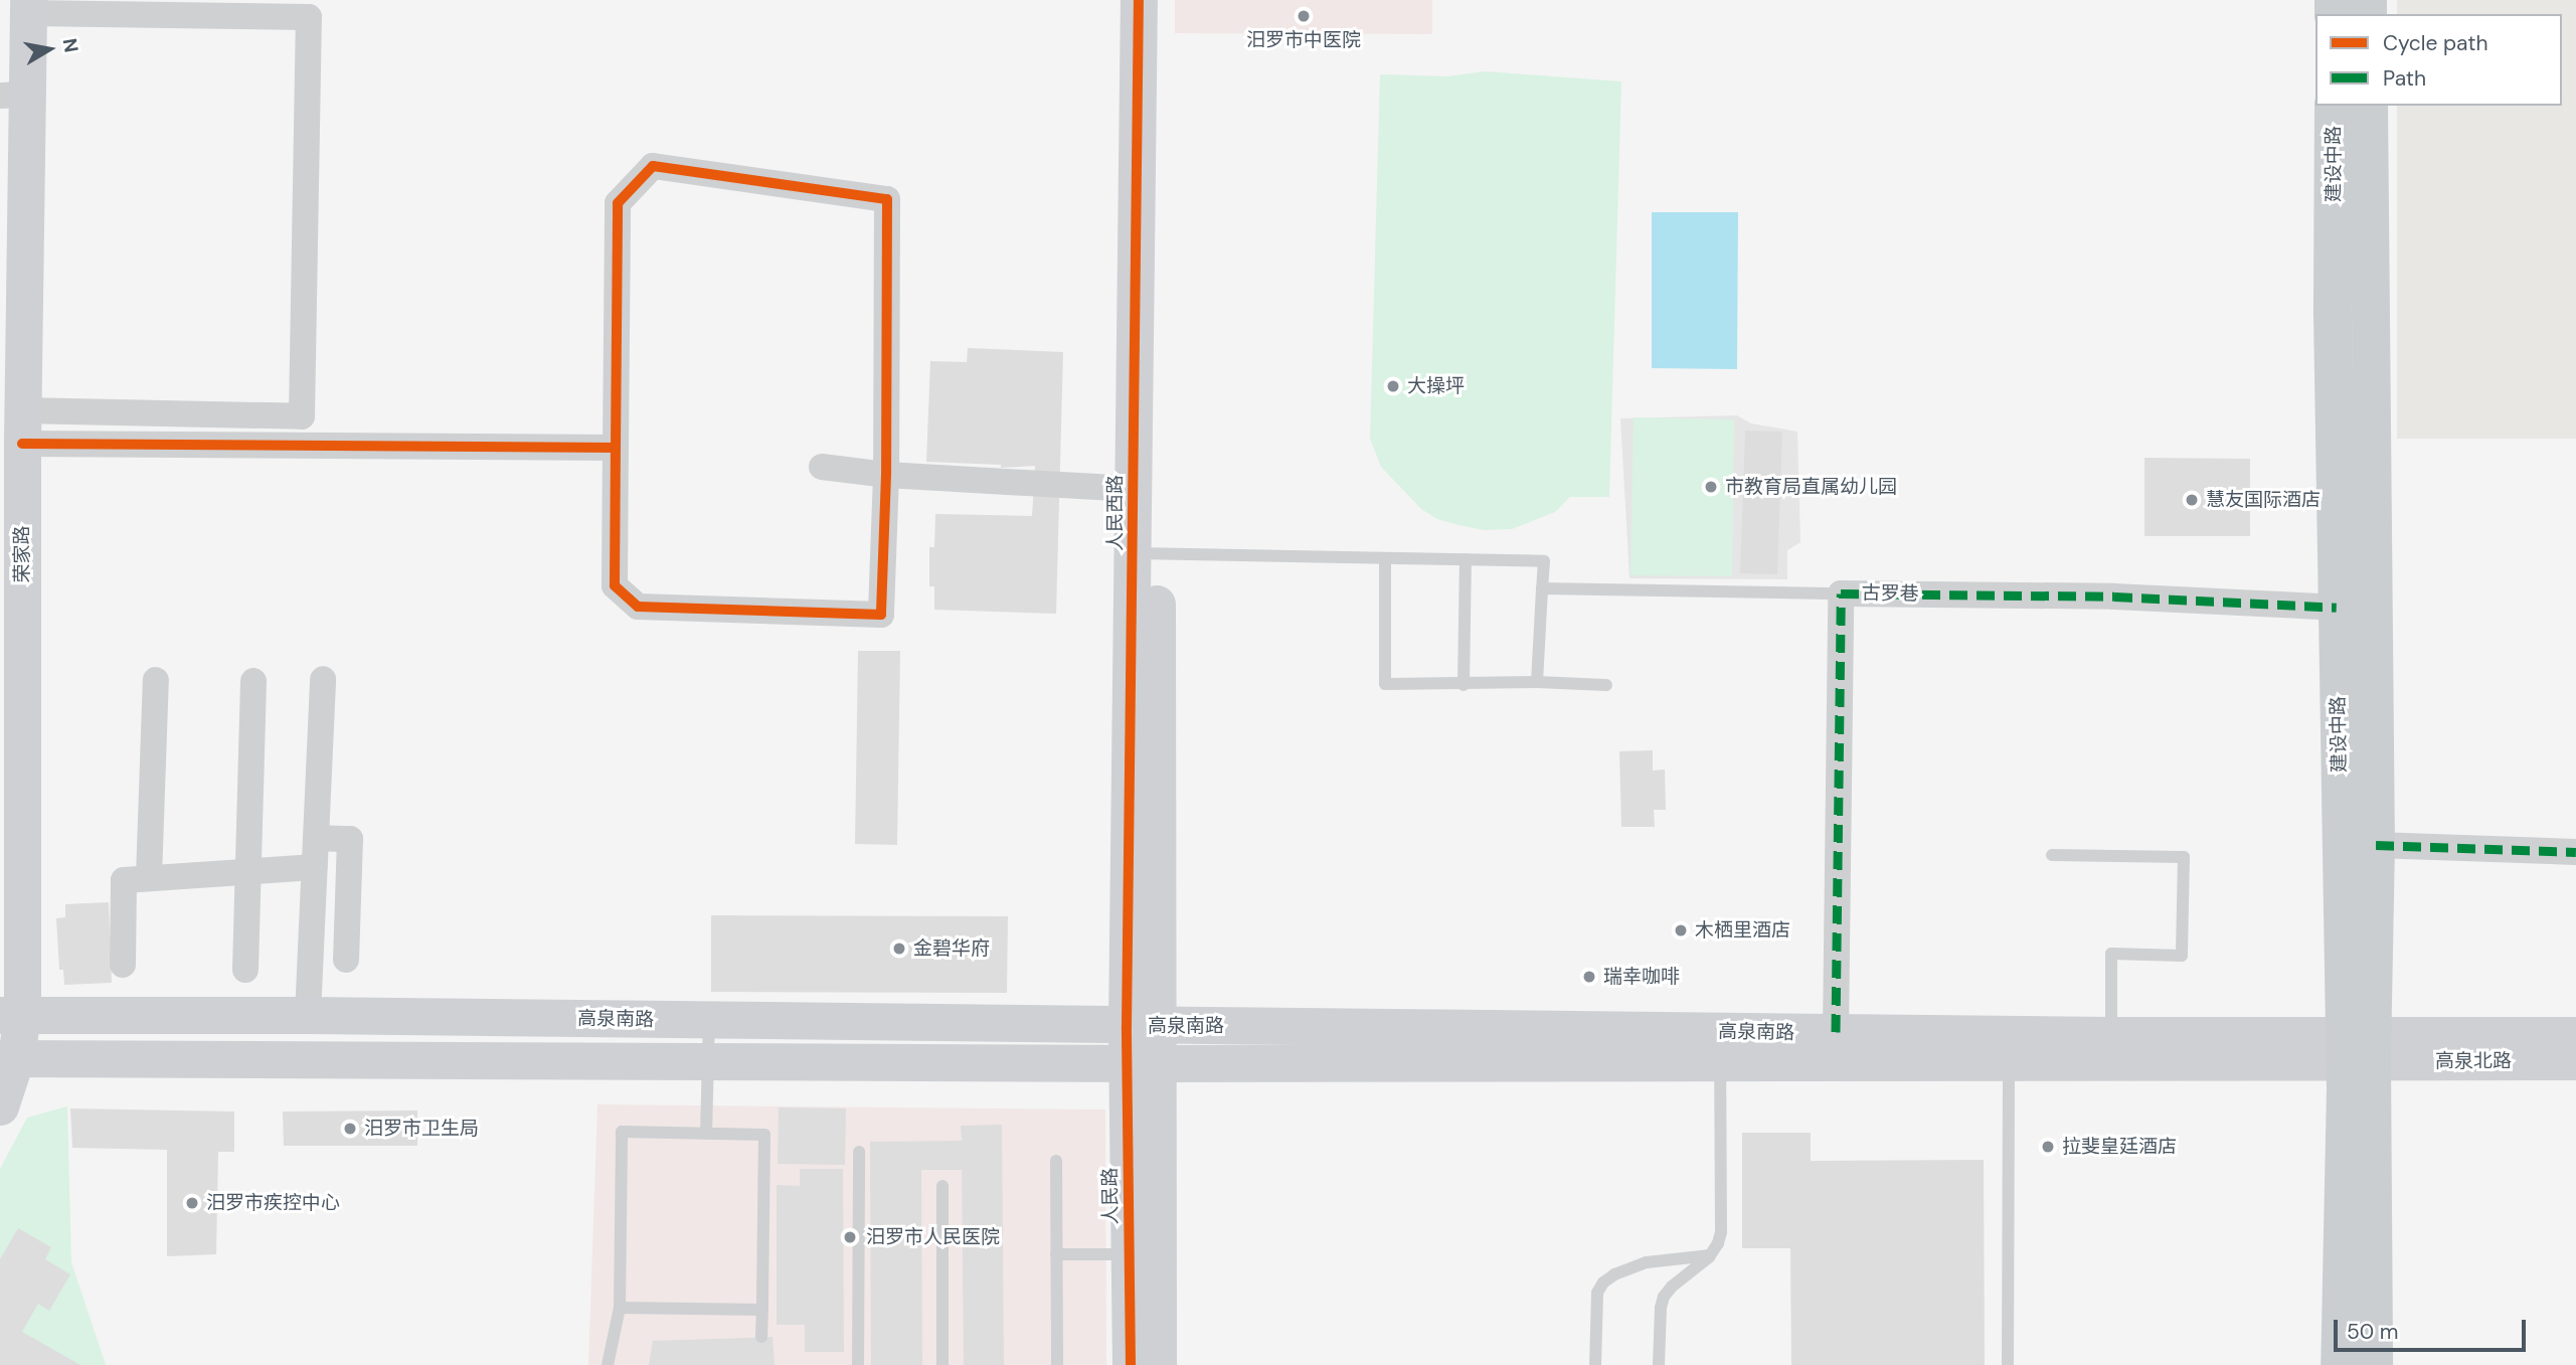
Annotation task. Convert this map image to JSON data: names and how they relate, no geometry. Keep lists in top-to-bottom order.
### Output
{
  "streets": {
    "main road": [
      "建设中路",
      "人民西路",
      "荣家路",
      "高泉南路",
      "高泉北路",
      "人民路"
    ],
    "street": ["古罗巷"]
  },
  "crossings": [
    ["建设中路", "古罗巷"],
    ["建设中路", "高泉南路"],
    ["建设中路", "高泉北路"],
    ["人民西路", "高泉南路"],
    ["人民西路", "人民路"],
    ["荣家路", "高泉南路"],
    ["古罗巷", "高泉南路"],
    ["高泉南路", "高泉北路"],
    ["高泉南路", "人民路"]
  ],
  "places": [
    "汨罗市中医院",
    "大操坪",
    "市教育局直属幼儿园",
    "慧友国际酒店",
    "木栖里酒店",
    "金碧华府",
    "瑞幸咖啡",
    "汨罗市卫生局",
    "拉斐皇廷酒店",
    "汨罗市疾控中心",
    "汨罗市人民医院"
  ],
  "legend": ["Cycle path", "Path"],
  "scale_bar": "50 m",
  "north": "right"
}
